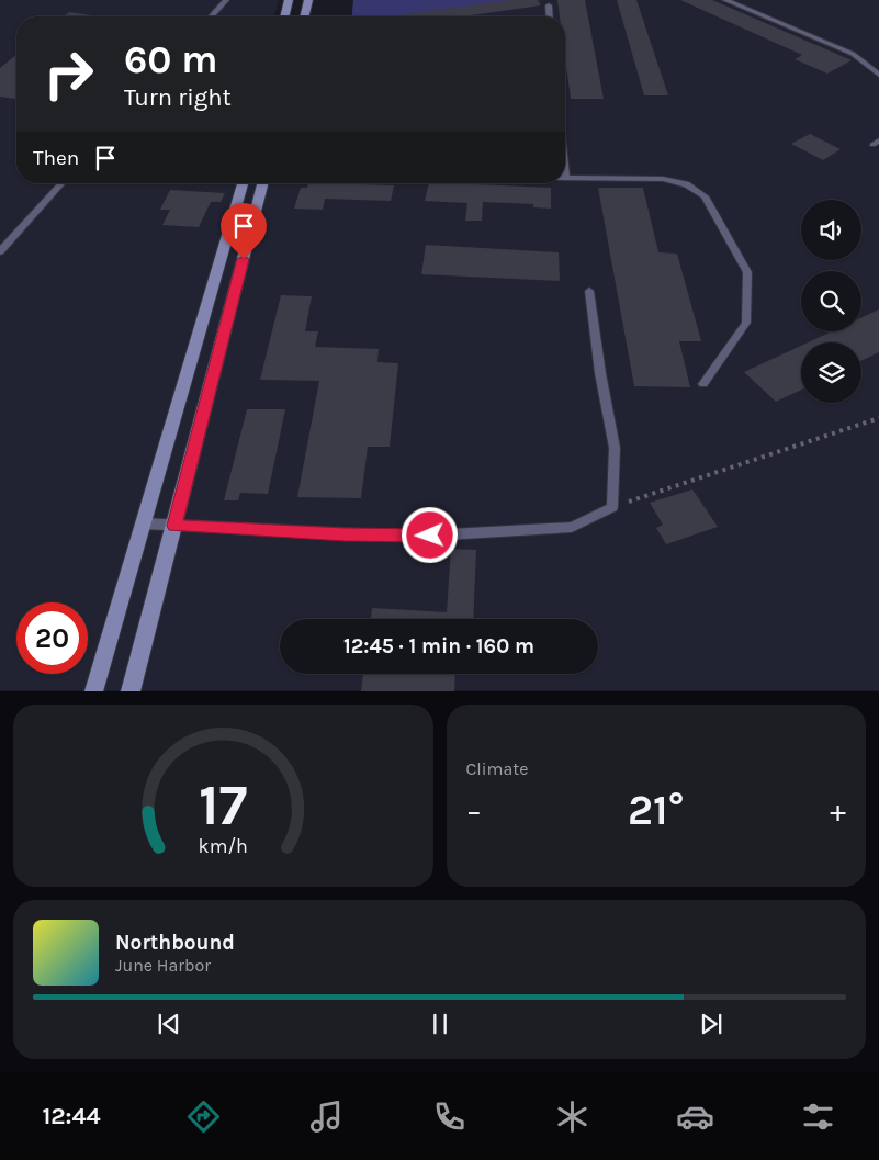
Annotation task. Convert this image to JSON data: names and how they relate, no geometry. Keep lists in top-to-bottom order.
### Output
{
  "page": {
    "turn": ["60 m", "Turn right"],
    "then": "Then",
    "limit": "20",
    "trip": "12:45 · 1 min · 160 m",
    "tile": "Climate",
    "heat": ["−", "21°", "+"],
    "song": ["Northbound", "June Harbor"],
    "tabs": "12:44",
    "gauge": ["17", "km/h"]
  }
}
